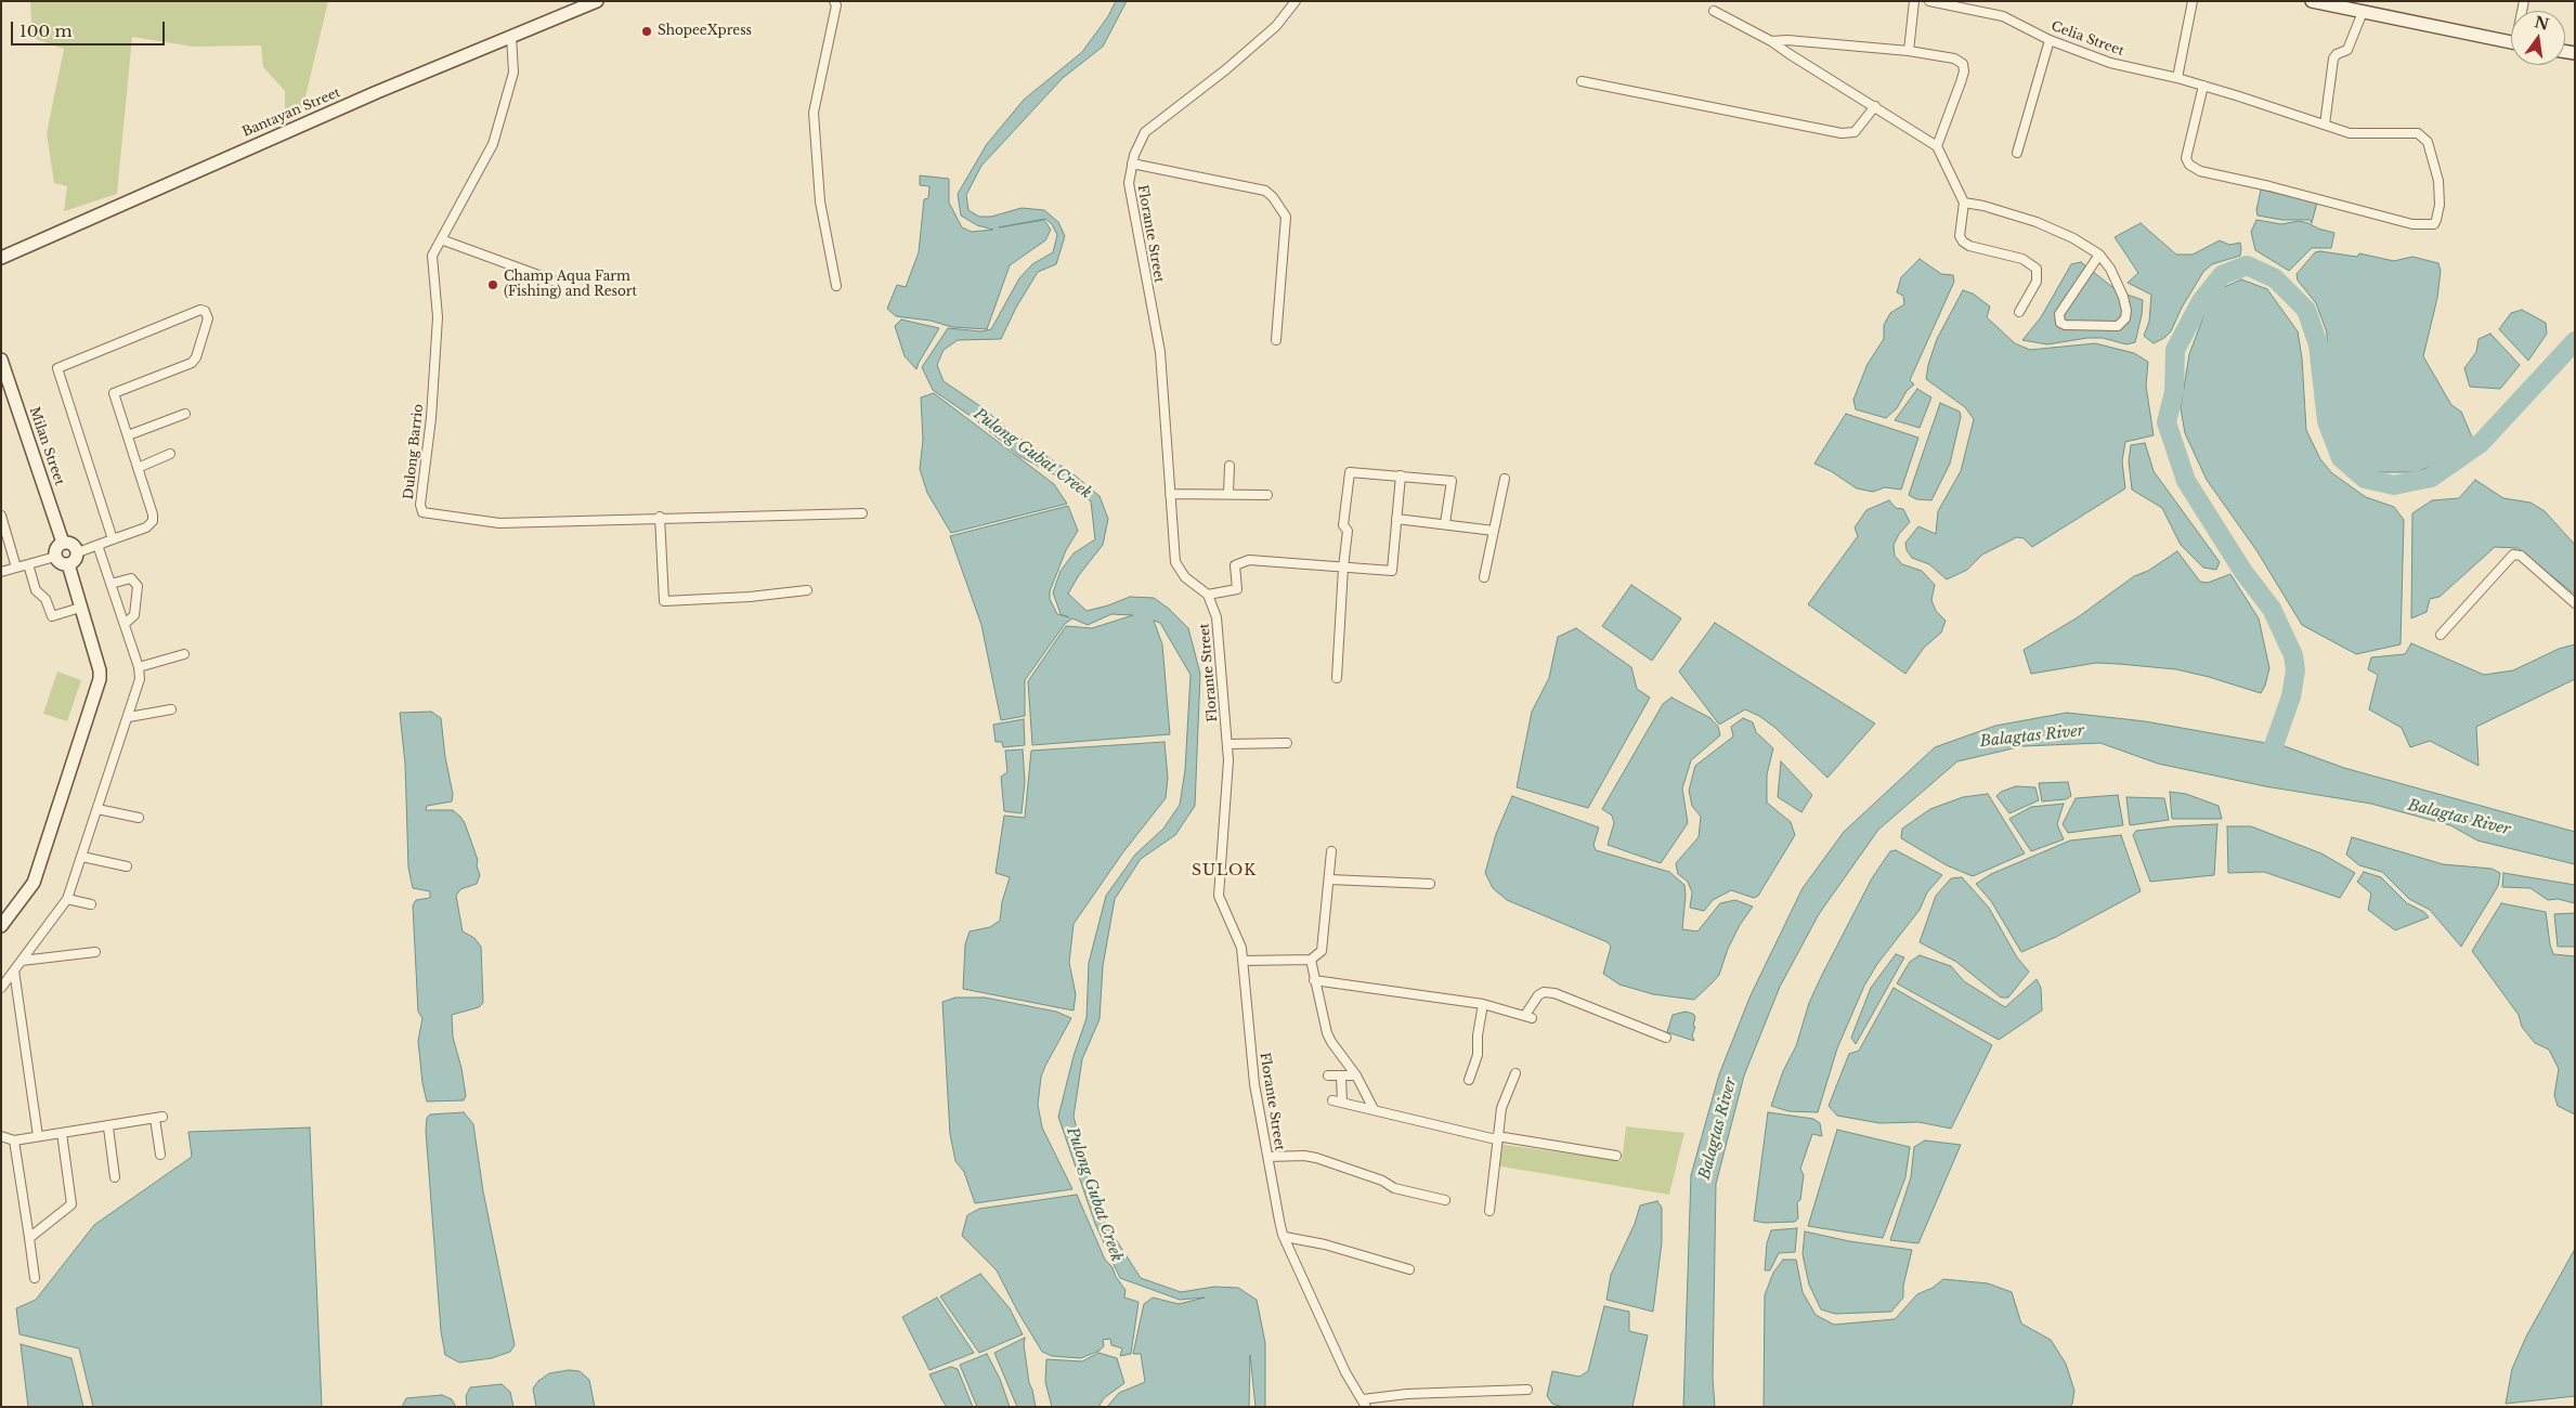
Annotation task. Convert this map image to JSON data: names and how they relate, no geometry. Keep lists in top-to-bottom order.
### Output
{
  "streets": {
    "main road": ["Bantayan Street", "Milan Street"],
    "street": ["Celia Street", "Florante Street", "Dulong Barrio"]
  },
  "crossings": [
    ["Bantayan Street", "Dulong Barrio"]
  ],
  "districts": ["SULOK"],
  "water": ["Pulong Gubat Creek", "Balagtas River"],
  "places": ["ShopeeXpress", "Champ Aqua Farm (Fishing) and Resort"],
  "scale_bar": "100 m",
  "north": "top"
}
